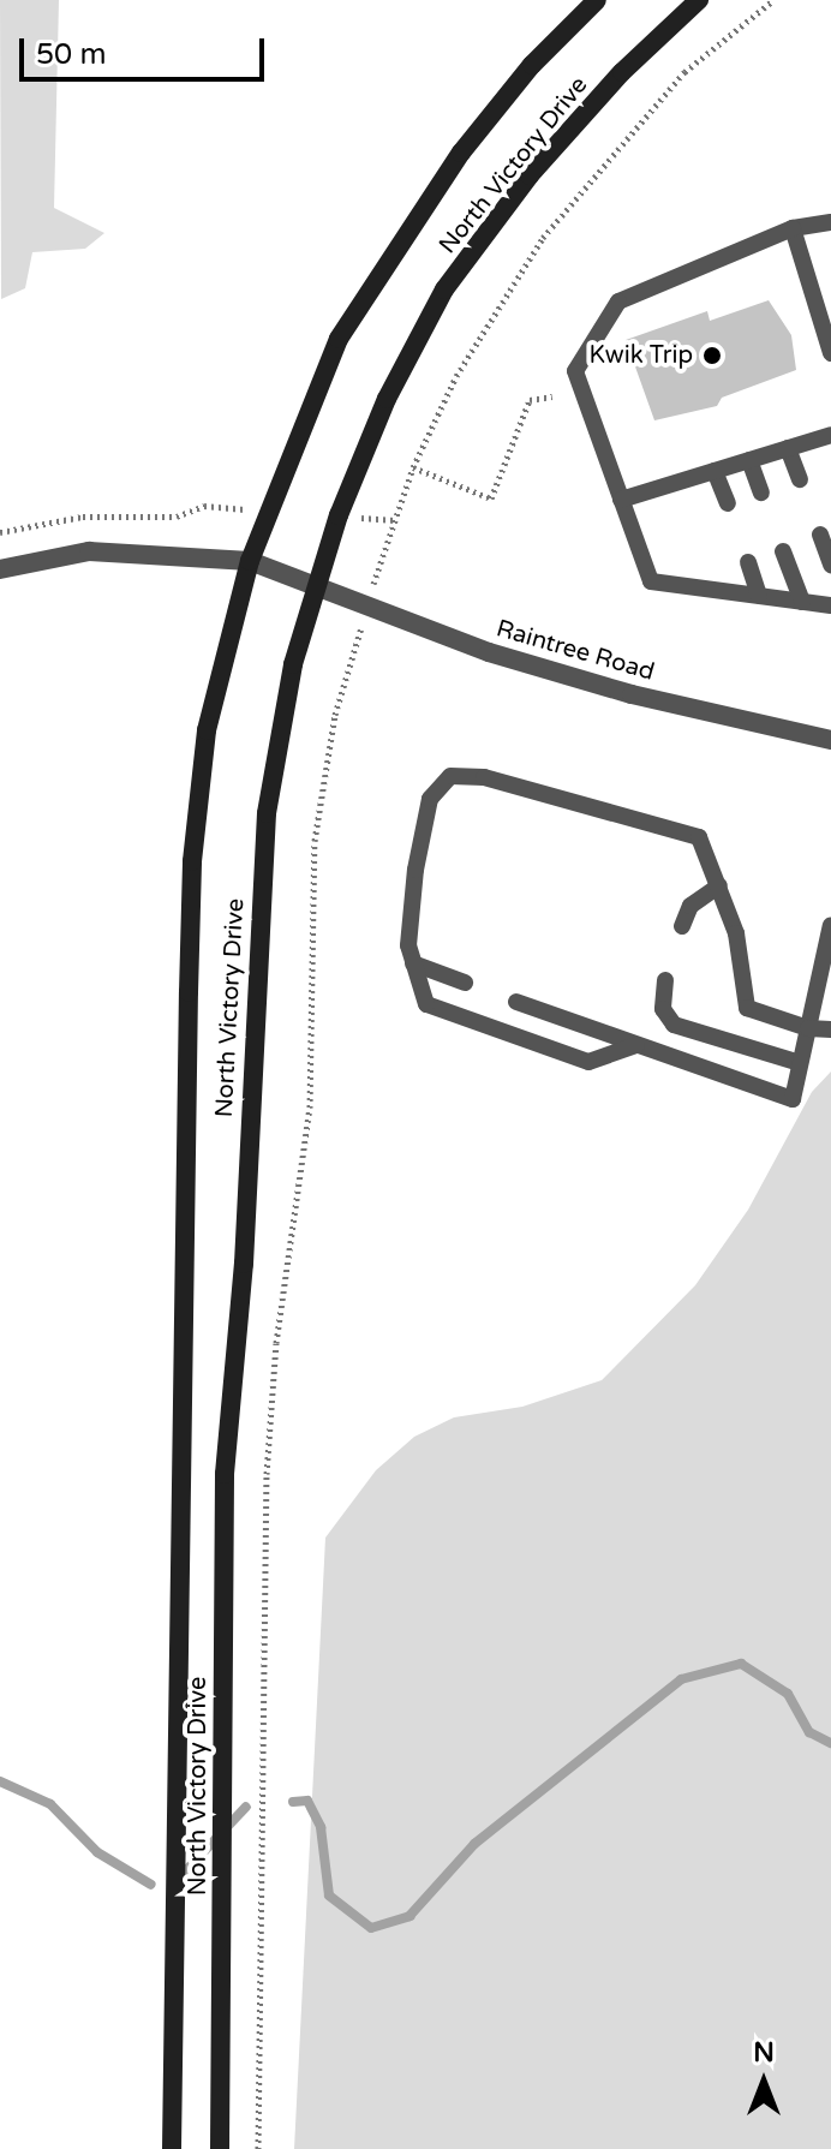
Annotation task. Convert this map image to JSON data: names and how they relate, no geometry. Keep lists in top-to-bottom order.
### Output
{
  "streets": {
    "main road": ["North Victory Drive"],
    "street": ["Raintree Road"]
  },
  "crossings": [
    ["North Victory Drive", "Raintree Road"]
  ],
  "places": ["Kwik Trip"],
  "scale_bar": "50 m",
  "north": "top"
}
